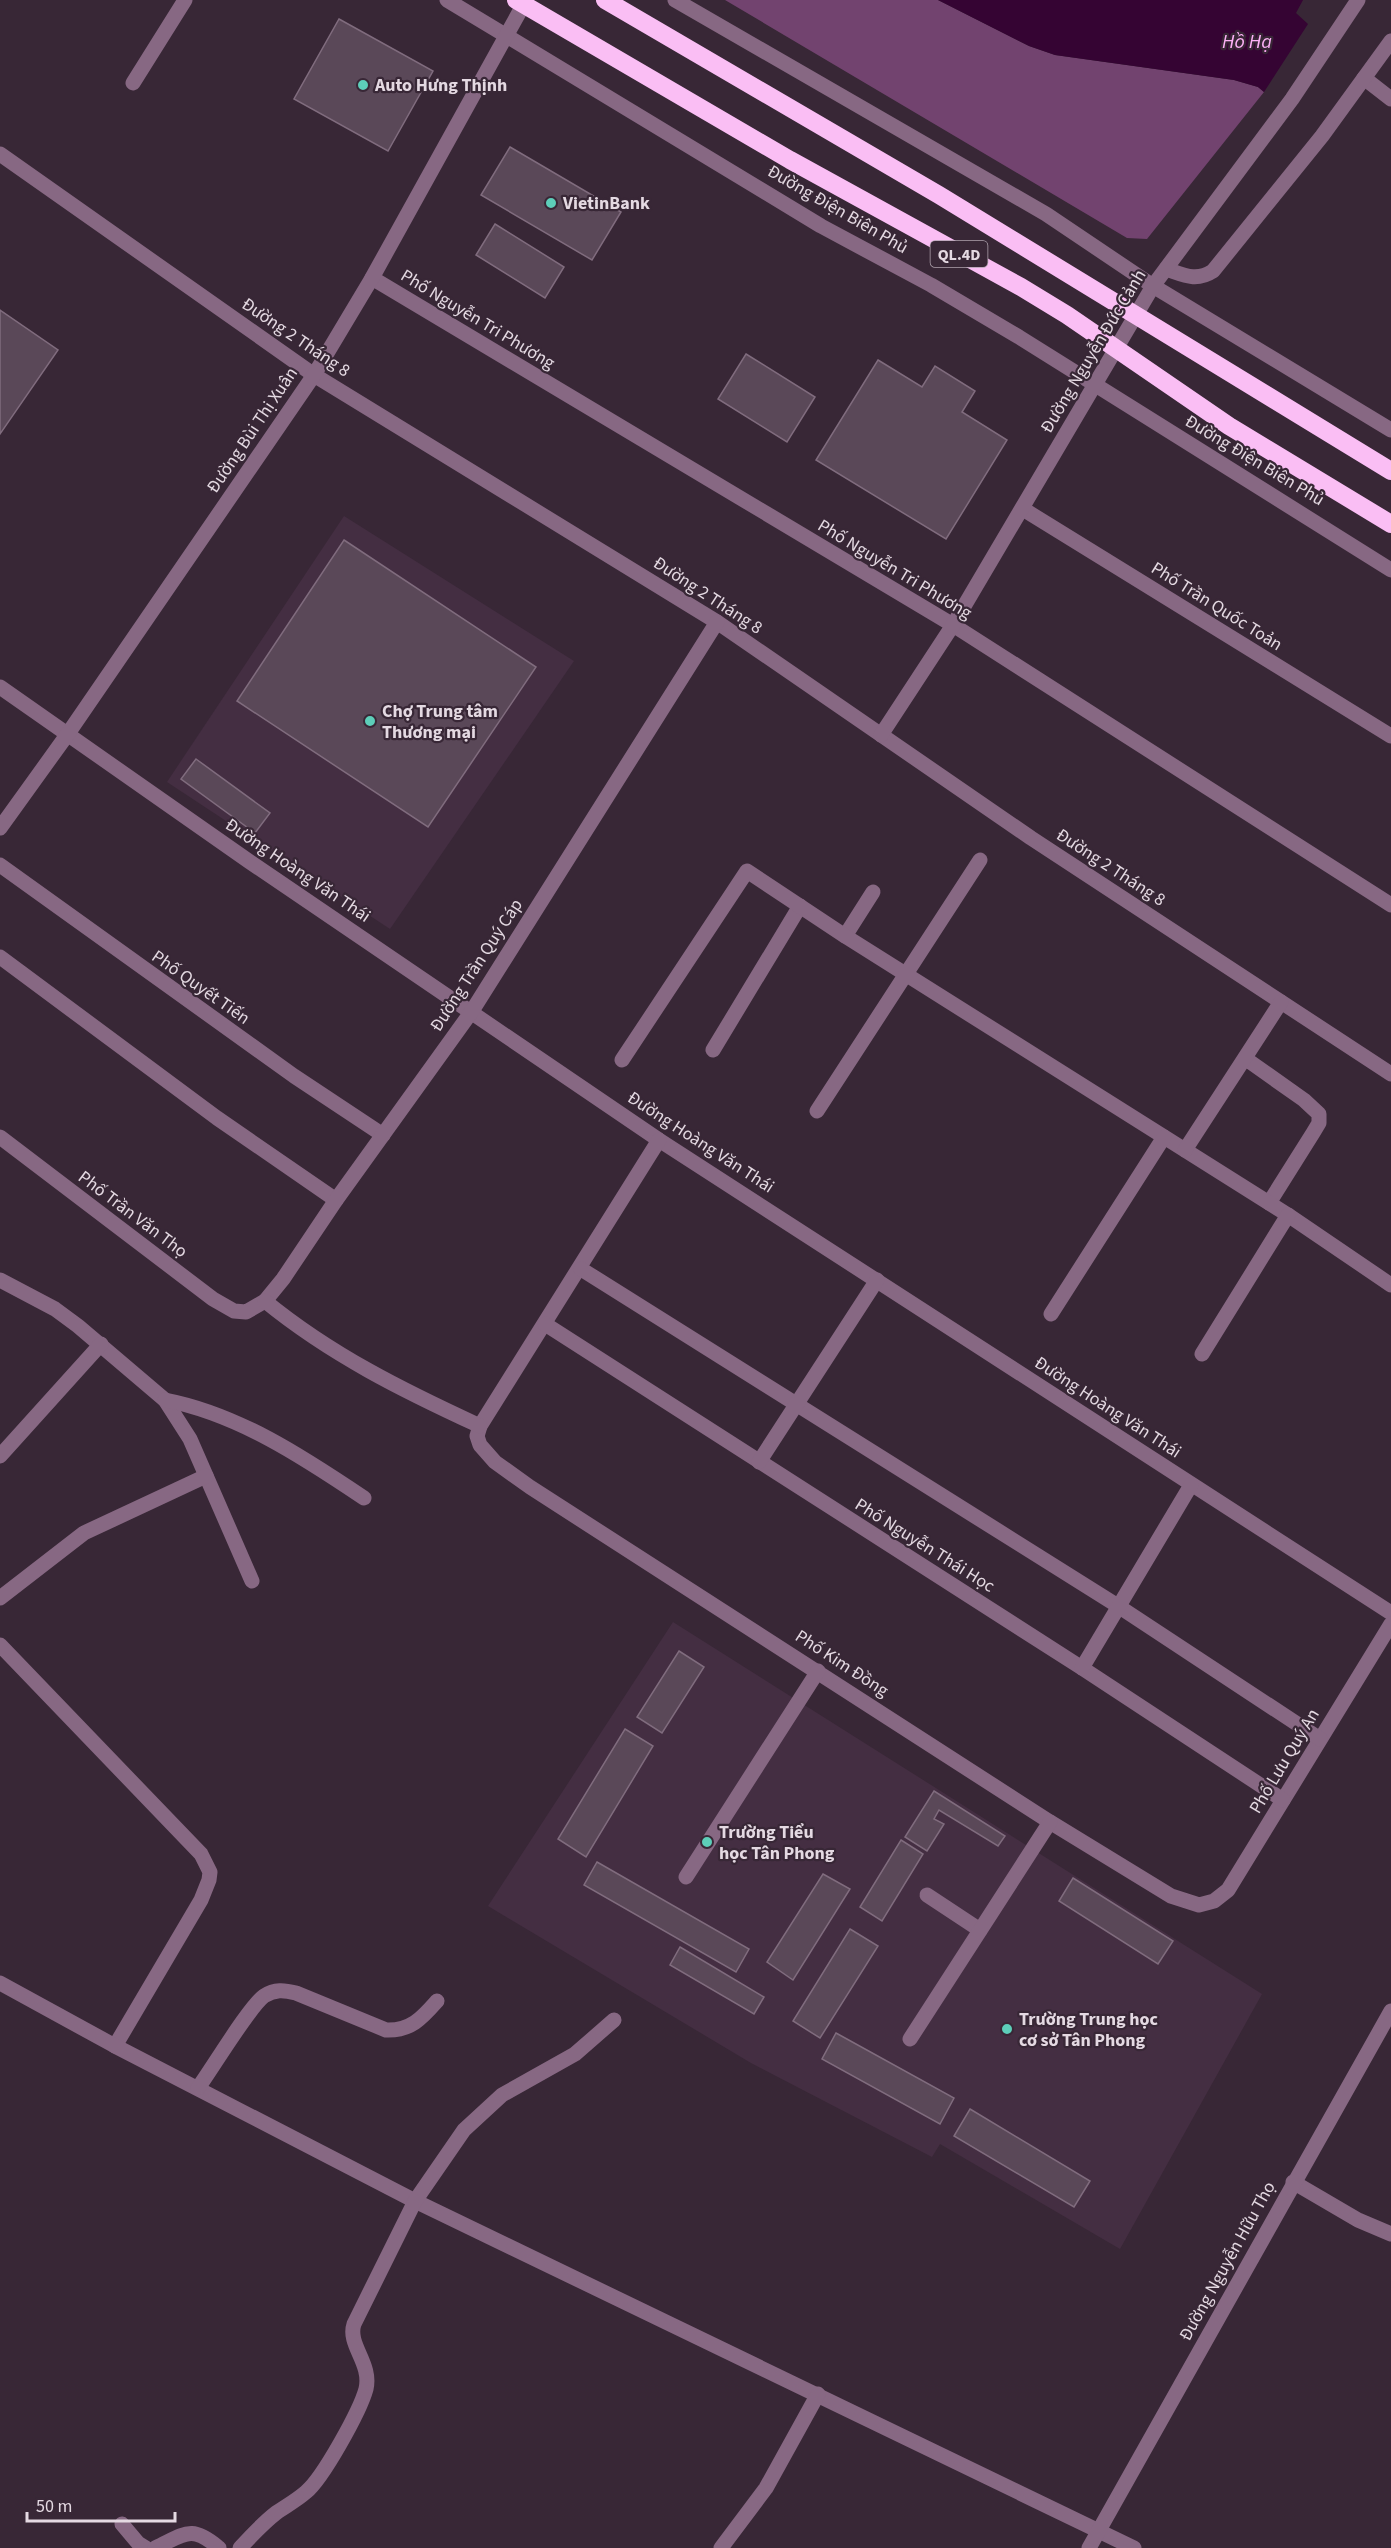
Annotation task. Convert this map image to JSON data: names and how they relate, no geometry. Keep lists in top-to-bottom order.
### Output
{
  "streets": {
    "highway": ["Đường Điện Biên Phủ", "QL.4D"],
    "street": [
      "Phố Nguyễn Tri Phương",
      "Đường 2 Tháng 8",
      "Đường Nguyễn Đức Cảnh",
      "Đường Bùi Thị Xuân",
      "Phố Trần Quốc Toản",
      "Đường Hoàng Văn Thái",
      "Đường Trần Quý Cáp",
      "Phố Quyết Tiến",
      "Phố Trần Văn Thọ",
      "Phố Nguyễn Thái Học",
      "Phố Kim Đồng",
      "Phố Lưu Quý An",
      "Đường Nguyễn Hữu Thọ"
    ]
  },
  "crossings": [
    ["Đường Điện Biên Phủ", "Đường Nguyễn Đức Cảnh"],
    ["Đường Điện Biên Phủ", "Đường Bùi Thị Xuân"],
    ["QL.4D", "Đường Nguyễn Đức Cảnh"],
    ["Phố Nguyễn Tri Phương", "Đường Nguyễn Đức Cảnh"],
    ["Phố Nguyễn Tri Phương", "Đường Bùi Thị Xuân"],
    ["Đường 2 Tháng 8", "Đường Nguyễn Đức Cảnh"],
    ["Đường 2 Tháng 8", "Đường Bùi Thị Xuân"],
    ["Đường 2 Tháng 8", "Đường Trần Quý Cáp"],
    ["Đường Nguyễn Đức Cảnh", "Phố Trần Quốc Toản"],
    ["Đường Bùi Thị Xuân", "Đường Hoàng Văn Thái"],
    ["Đường Hoàng Văn Thái", "Đường Trần Quý Cáp"],
    ["Đường Trần Quý Cáp", "Phố Quyết Tiến"],
    ["Đường Trần Quý Cáp", "Phố Trần Văn Thọ"],
    ["Phố Nguyễn Thái Học", "Phố Lưu Quý An"],
    ["Phố Kim Đồng", "Phố Lưu Quý An"]
  ],
  "water": ["Hồ Hạ"],
  "places": [
    "Auto Hưng Thịnh",
    "VietinBank",
    "Chợ Trung tâm Thương mại",
    "Trường Tiểu học Tân Phong",
    "Trường Trung học cơ sở Tân Phong"
  ],
  "scale_bar": "50 m"
}
